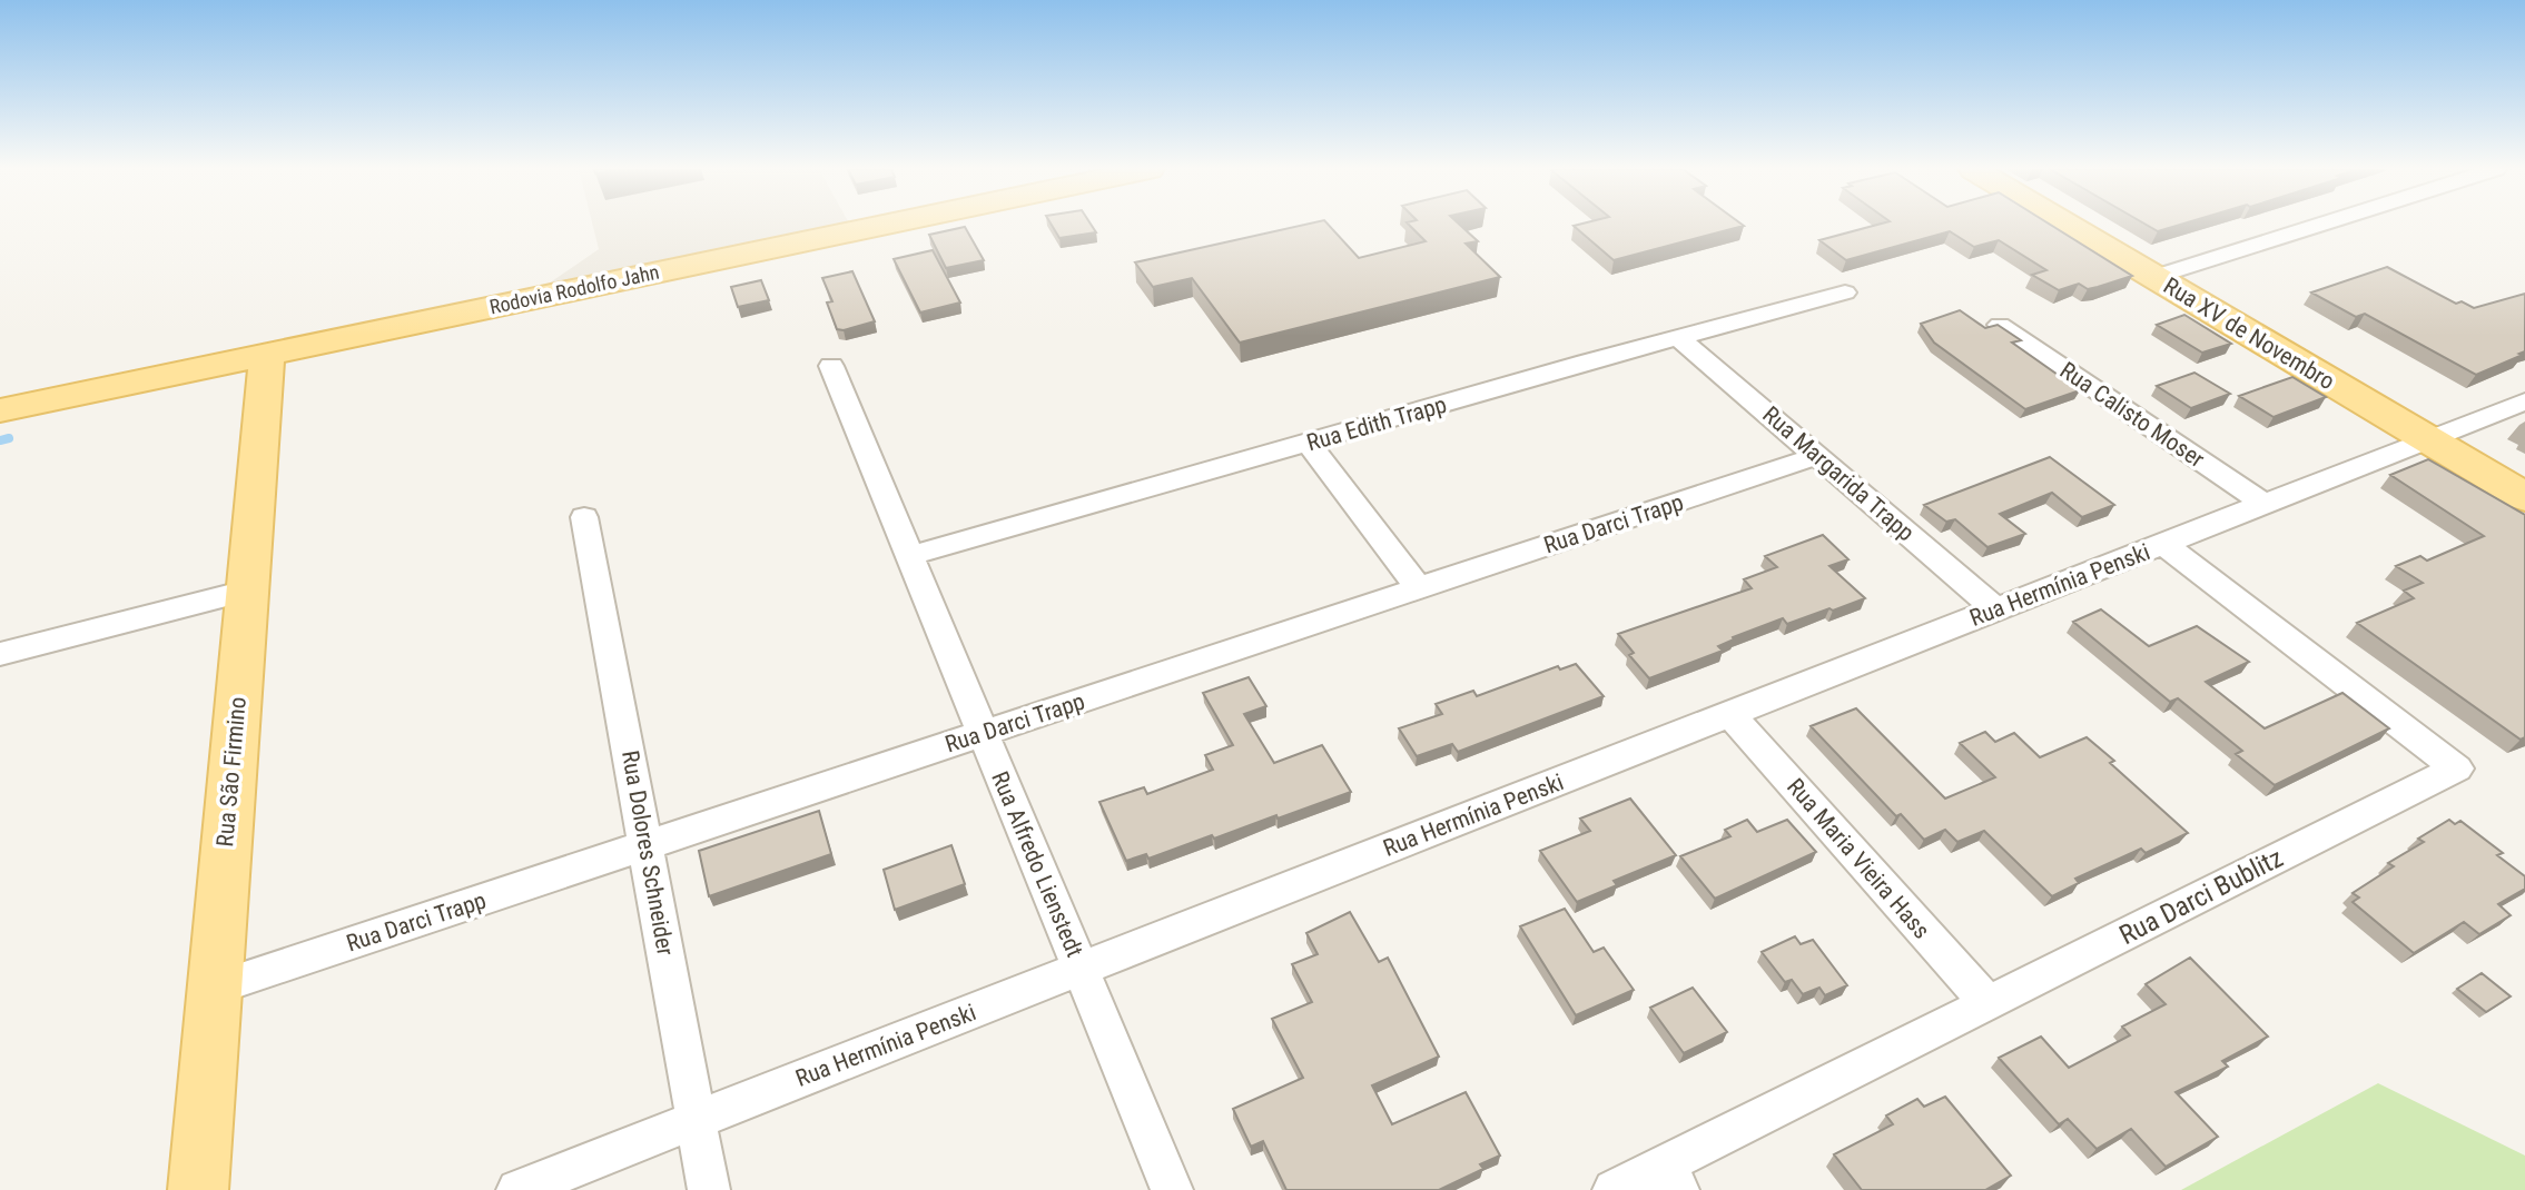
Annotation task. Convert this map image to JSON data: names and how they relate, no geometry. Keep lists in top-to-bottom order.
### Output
{
  "streets": {
    "main road": ["Rodovia Rodolfo Jahn", "Rua XV de Novembro", "Rua São Firmino"],
    "street": [
      "Rua Calisto Moser",
      "Rua Edith Trapp",
      "Rua Margarida Trapp",
      "Rua Darci Trapp",
      "Rua Hermínia Penski",
      "Rua Dolores Schneider",
      "Rua Maria Vieira Hass",
      "Rua Alfredo Lienstedt",
      "Rua Darci Bublitz"
    ]
  },
  "crossings": [
    ["Rodovia Rodolfo Jahn", "Rua São Firmino"],
    ["Rua XV de Novembro", "Rua Hermínia Penski"],
    ["Rua Calisto Moser", "Rua Hermínia Penski"],
    ["Rua Edith Trapp", "Rua Margarida Trapp"],
    ["Rua Edith Trapp", "Rua Alfredo Lienstedt"],
    ["Rua Margarida Trapp", "Rua Darci Trapp"],
    ["Rua Margarida Trapp", "Rua Hermínia Penski"],
    ["Rua Darci Trapp", "Rua São Firmino"],
    ["Rua Darci Trapp", "Rua Dolores Schneider"],
    ["Rua Darci Trapp", "Rua Alfredo Lienstedt"],
    ["Rua Hermínia Penski", "Rua Dolores Schneider"],
    ["Rua Hermínia Penski", "Rua Maria Vieira Hass"],
    ["Rua Hermínia Penski", "Rua Alfredo Lienstedt"],
    ["Rua Hermínia Penski", "Rua Darci Bublitz"],
    ["Rua Maria Vieira Hass", "Rua Darci Bublitz"]
  ]
}
